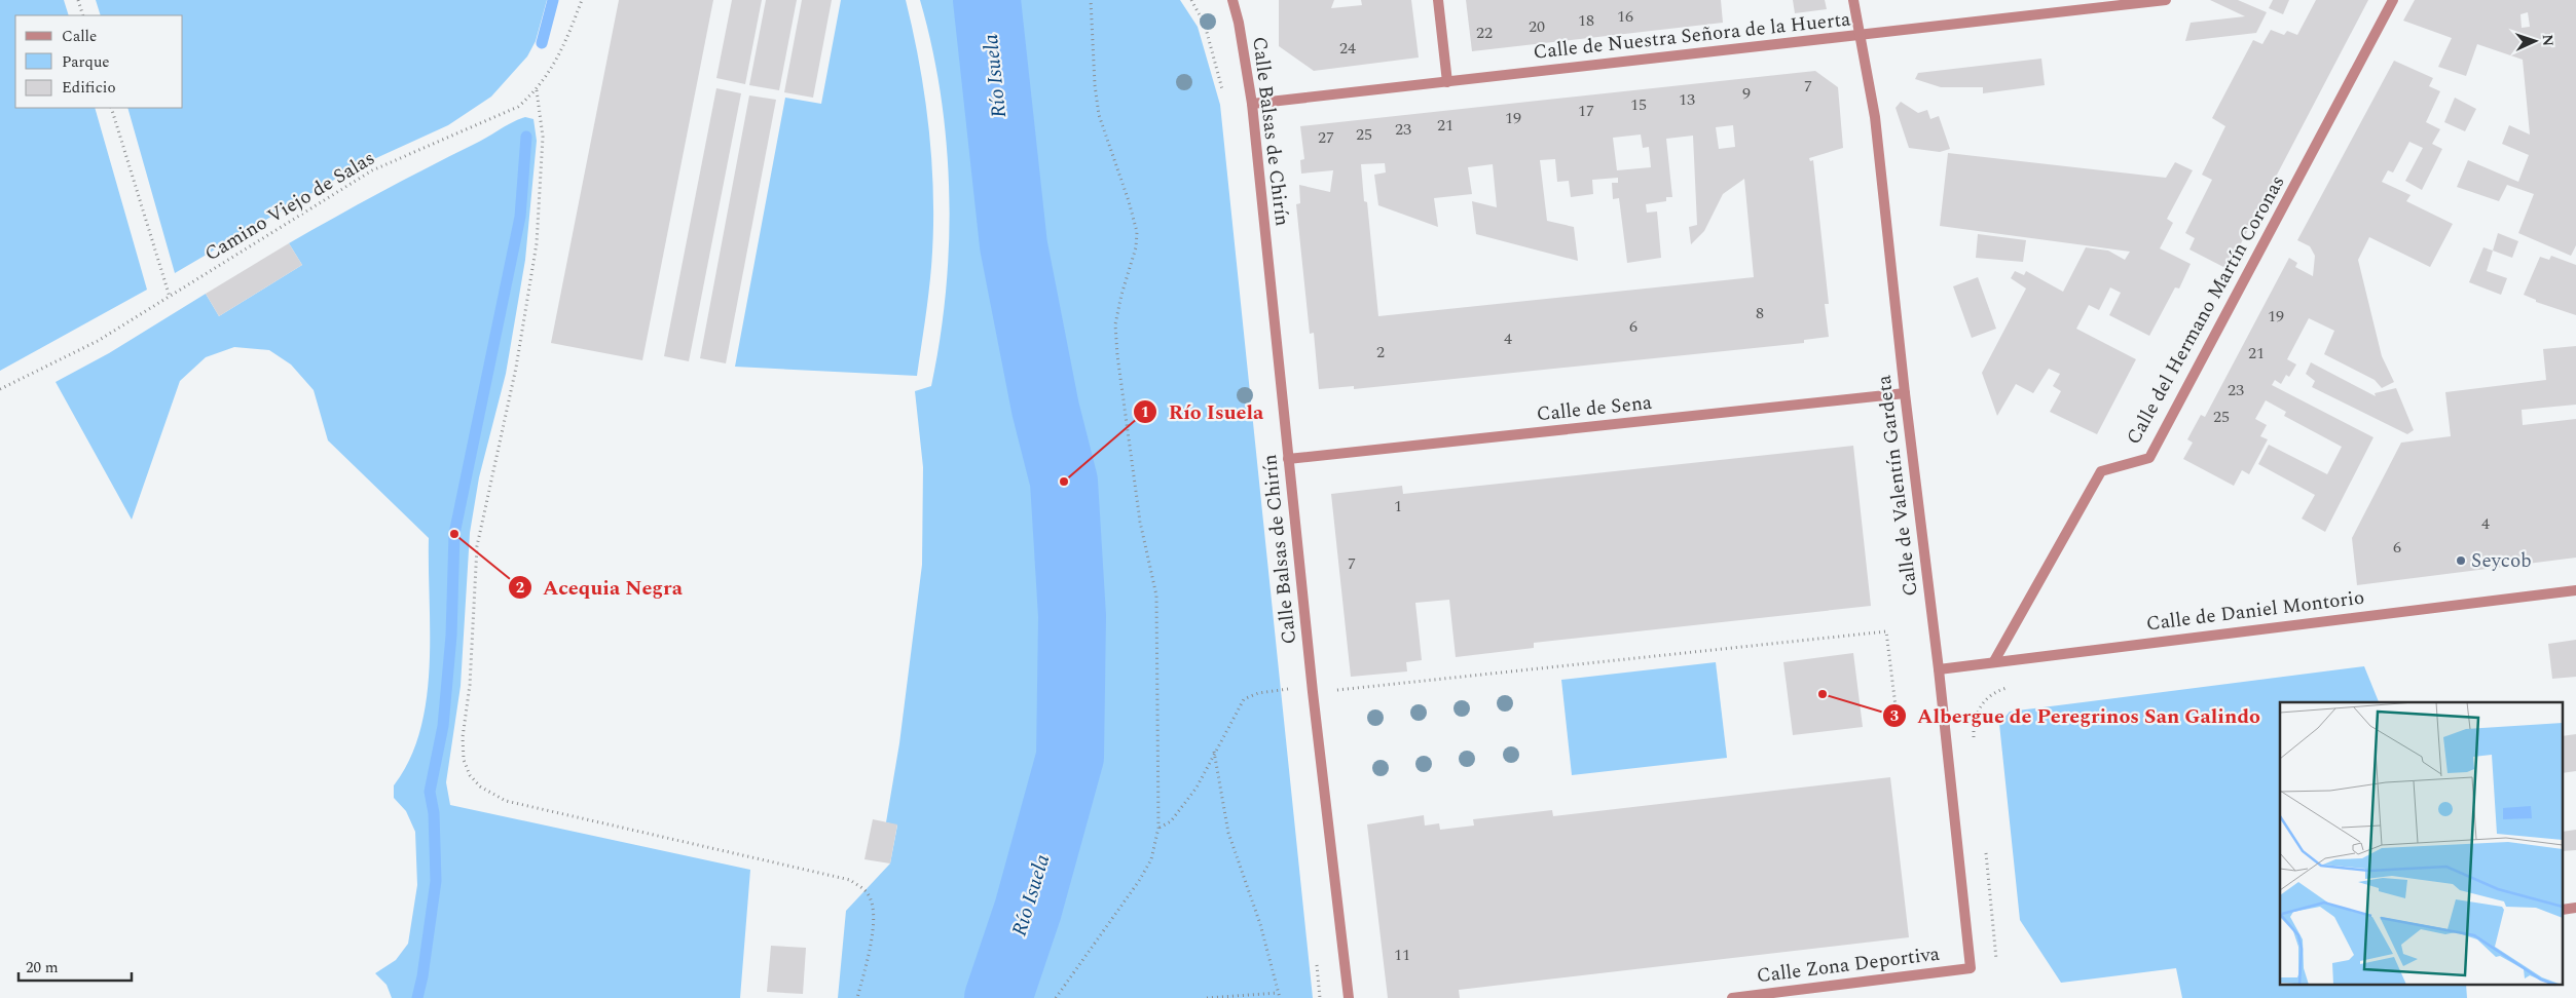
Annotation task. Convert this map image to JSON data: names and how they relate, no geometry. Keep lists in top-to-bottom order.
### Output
{
  "streets": {
    "street": [
      "Calle de Nuestra Señora de la Huerta",
      "Calle Balsas de Chirín",
      "Calle del Hermano Martín Coronas",
      "Calle de Sena",
      "Calle de Valentín Gardeta",
      "Calle de Daniel Montorio",
      "Calle Zona Deportiva"
    ],
    "path": ["Camino Viejo de Salas"]
  },
  "crossings": [
    ["Calle de Nuestra Señora de la Huerta", "Calle Balsas de Chirín"],
    ["Calle de Nuestra Señora de la Huerta", "Calle de Valentín Gardeta"],
    ["Calle Balsas de Chirín", "Calle de Sena"],
    ["Calle del Hermano Martín Coronas", "Calle de Daniel Montorio"],
    ["Calle de Sena", "Calle de Valentín Gardeta"],
    ["Calle de Valentín Gardeta", "Calle de Daniel Montorio"],
    ["Calle de Valentín Gardeta", "Calle Zona Deportiva"]
  ],
  "water": ["Río Isuela"],
  "places": [
    "Río Isuela",
    "Acequia Negra",
    "Seycob",
    "Albergue de Peregrinos San Galindo"
  ],
  "house_numbers": [
    "16",
    "18",
    "20",
    "22",
    "24",
    "7",
    "9",
    "13",
    "15",
    "17",
    "19",
    "21",
    "23",
    "25",
    "27",
    "8",
    "19",
    "6",
    "4",
    "2",
    "21",
    "23",
    "25",
    "1",
    "4",
    "6",
    "7",
    "11"
  ],
  "legend": ["Calle", "Parque", "Edificio"],
  "scale_bar": "20 m",
  "north": "right"
}
